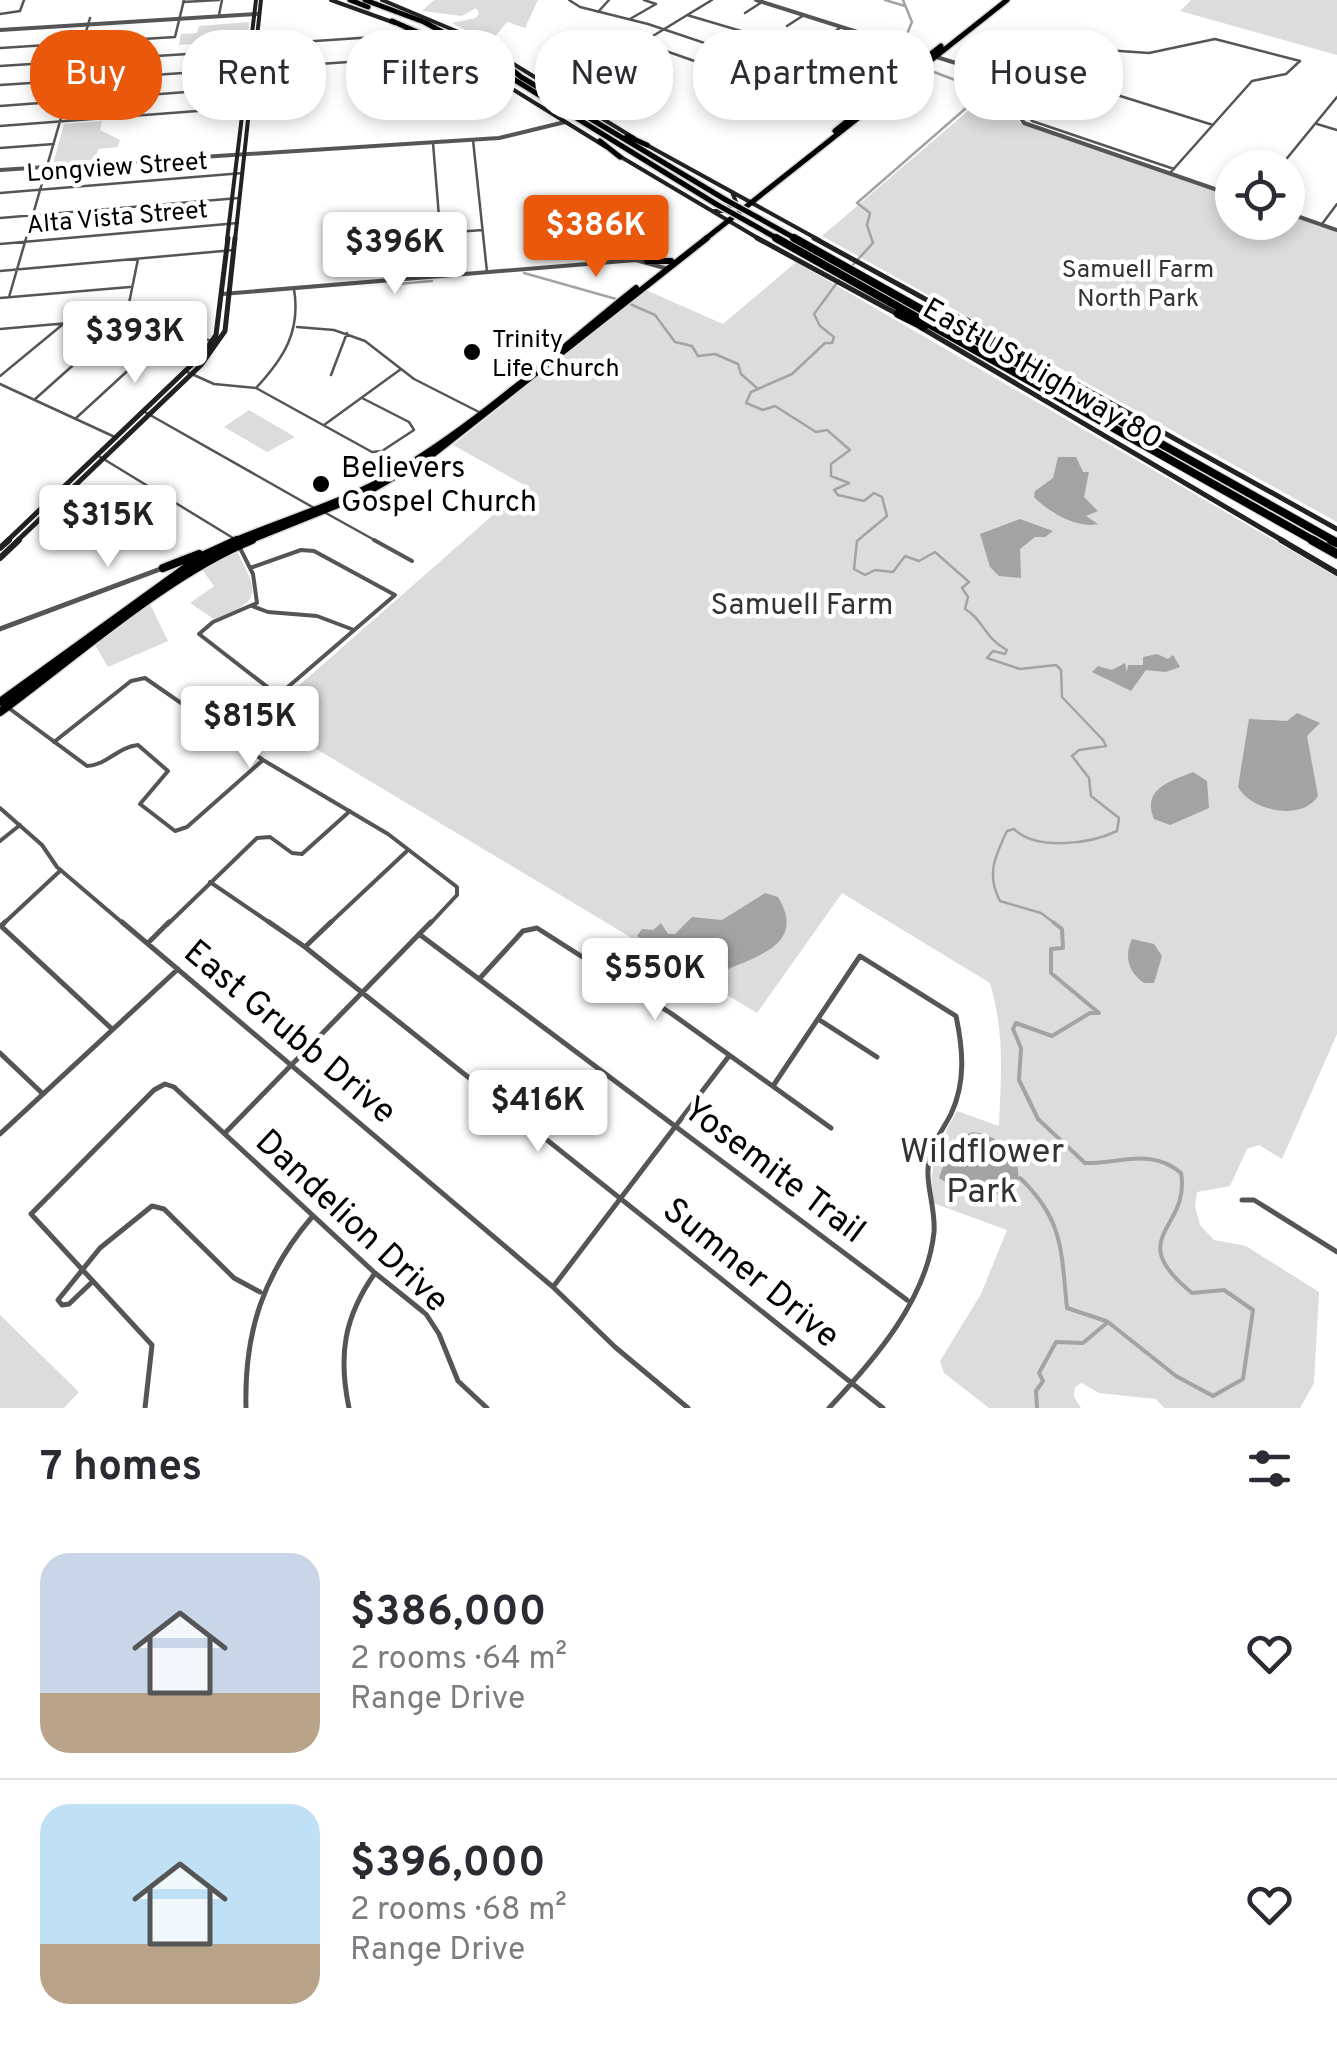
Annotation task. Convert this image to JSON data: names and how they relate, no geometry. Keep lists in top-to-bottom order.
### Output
{
  "streets": {
    "main road": ["East US Highway 80"],
    "street": [
      "Longview Street",
      "Alta Vista Street",
      "East Grubb Drive",
      "Yosemite Trail",
      "Dandelion Drive",
      "Sumner Drive"
    ]
  },
  "parks": ["Samuell Farm North Park", "Samuell Farm", "Wildflower Park"],
  "places": ["Trinity Life Church", "Believers Gospel Church"],
  "page": {
    "chip": [
      "Buy",
      "Rent",
      "Filters",
      "New",
      "Apartment",
      "House"
    ],
    "price": [
      "$386K",
      "$396K",
      "$393K",
      "$315K",
      "$815K",
      "$550K",
      "$416K"
    ],
    "heading": "7 homes",
    "list": [
      {
        "name": "$386,000",
        "note": "2 rooms · 64 m² · Range Drive"
      },
      {
        "name": "$396,000",
        "note": "2 rooms · 68 m² · Range Drive"
      }
    ]
  }
}
